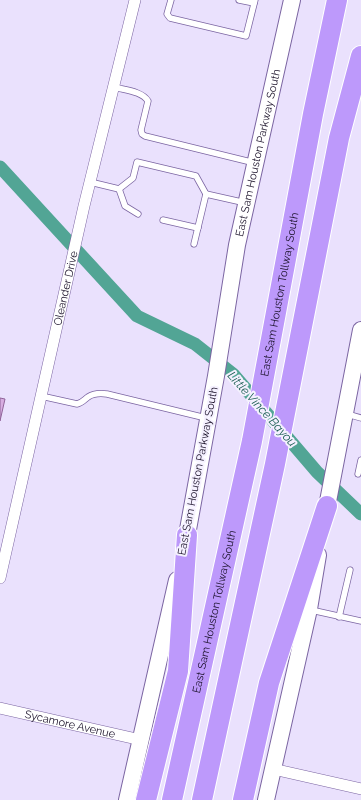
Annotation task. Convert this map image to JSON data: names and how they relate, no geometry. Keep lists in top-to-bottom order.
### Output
{
  "streets": {
    "highway": ["East Sam Houston Tollway South"],
    "main road": ["East Sam Houston Parkway South"],
    "street": ["Oleander Drive", "Sycamore Avenue"]
  },
  "crossings": [
    ["East Sam Houston Parkway South", "Sycamore Avenue"]
  ],
  "water": ["Little Vince Bayou"]
}
